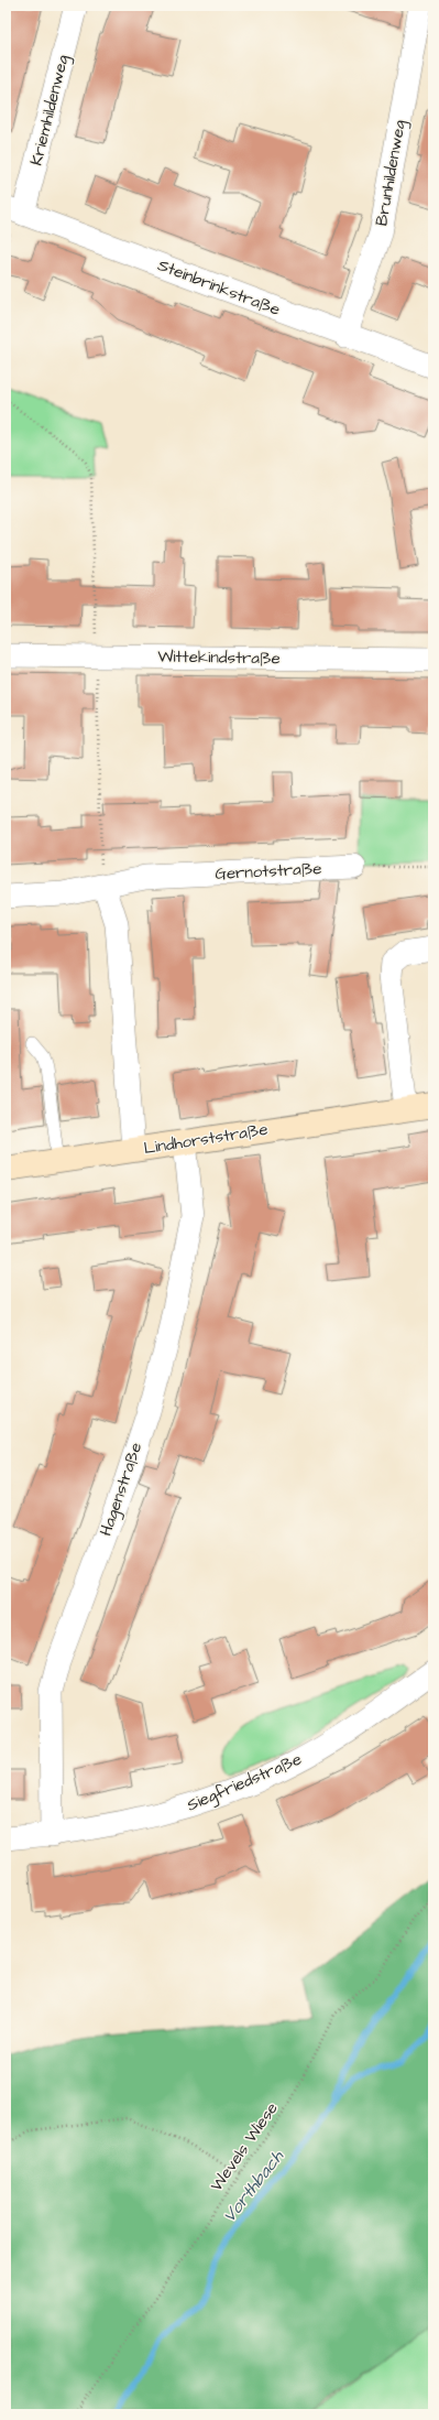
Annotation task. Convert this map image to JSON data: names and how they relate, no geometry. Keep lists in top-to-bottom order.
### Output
{
  "streets": {
    "street": [
      "Kriemhildenweg",
      "Brunhildenweg",
      "Steinbrinkstraße",
      "Wittekindstraße",
      "Gernotstraße",
      "Lindhorststraße",
      "Hagenstraße",
      "Siegfriedstraße"
    ],
    "path": ["Wevels Wiese"]
  },
  "crossings": [
    ["Kriemhildenweg", "Steinbrinkstraße"],
    ["Brunhildenweg", "Steinbrinkstraße"],
    ["Lindhorststraße", "Hagenstraße"],
    ["Hagenstraße", "Siegfriedstraße"]
  ],
  "water": ["Vorthbach"]
}
